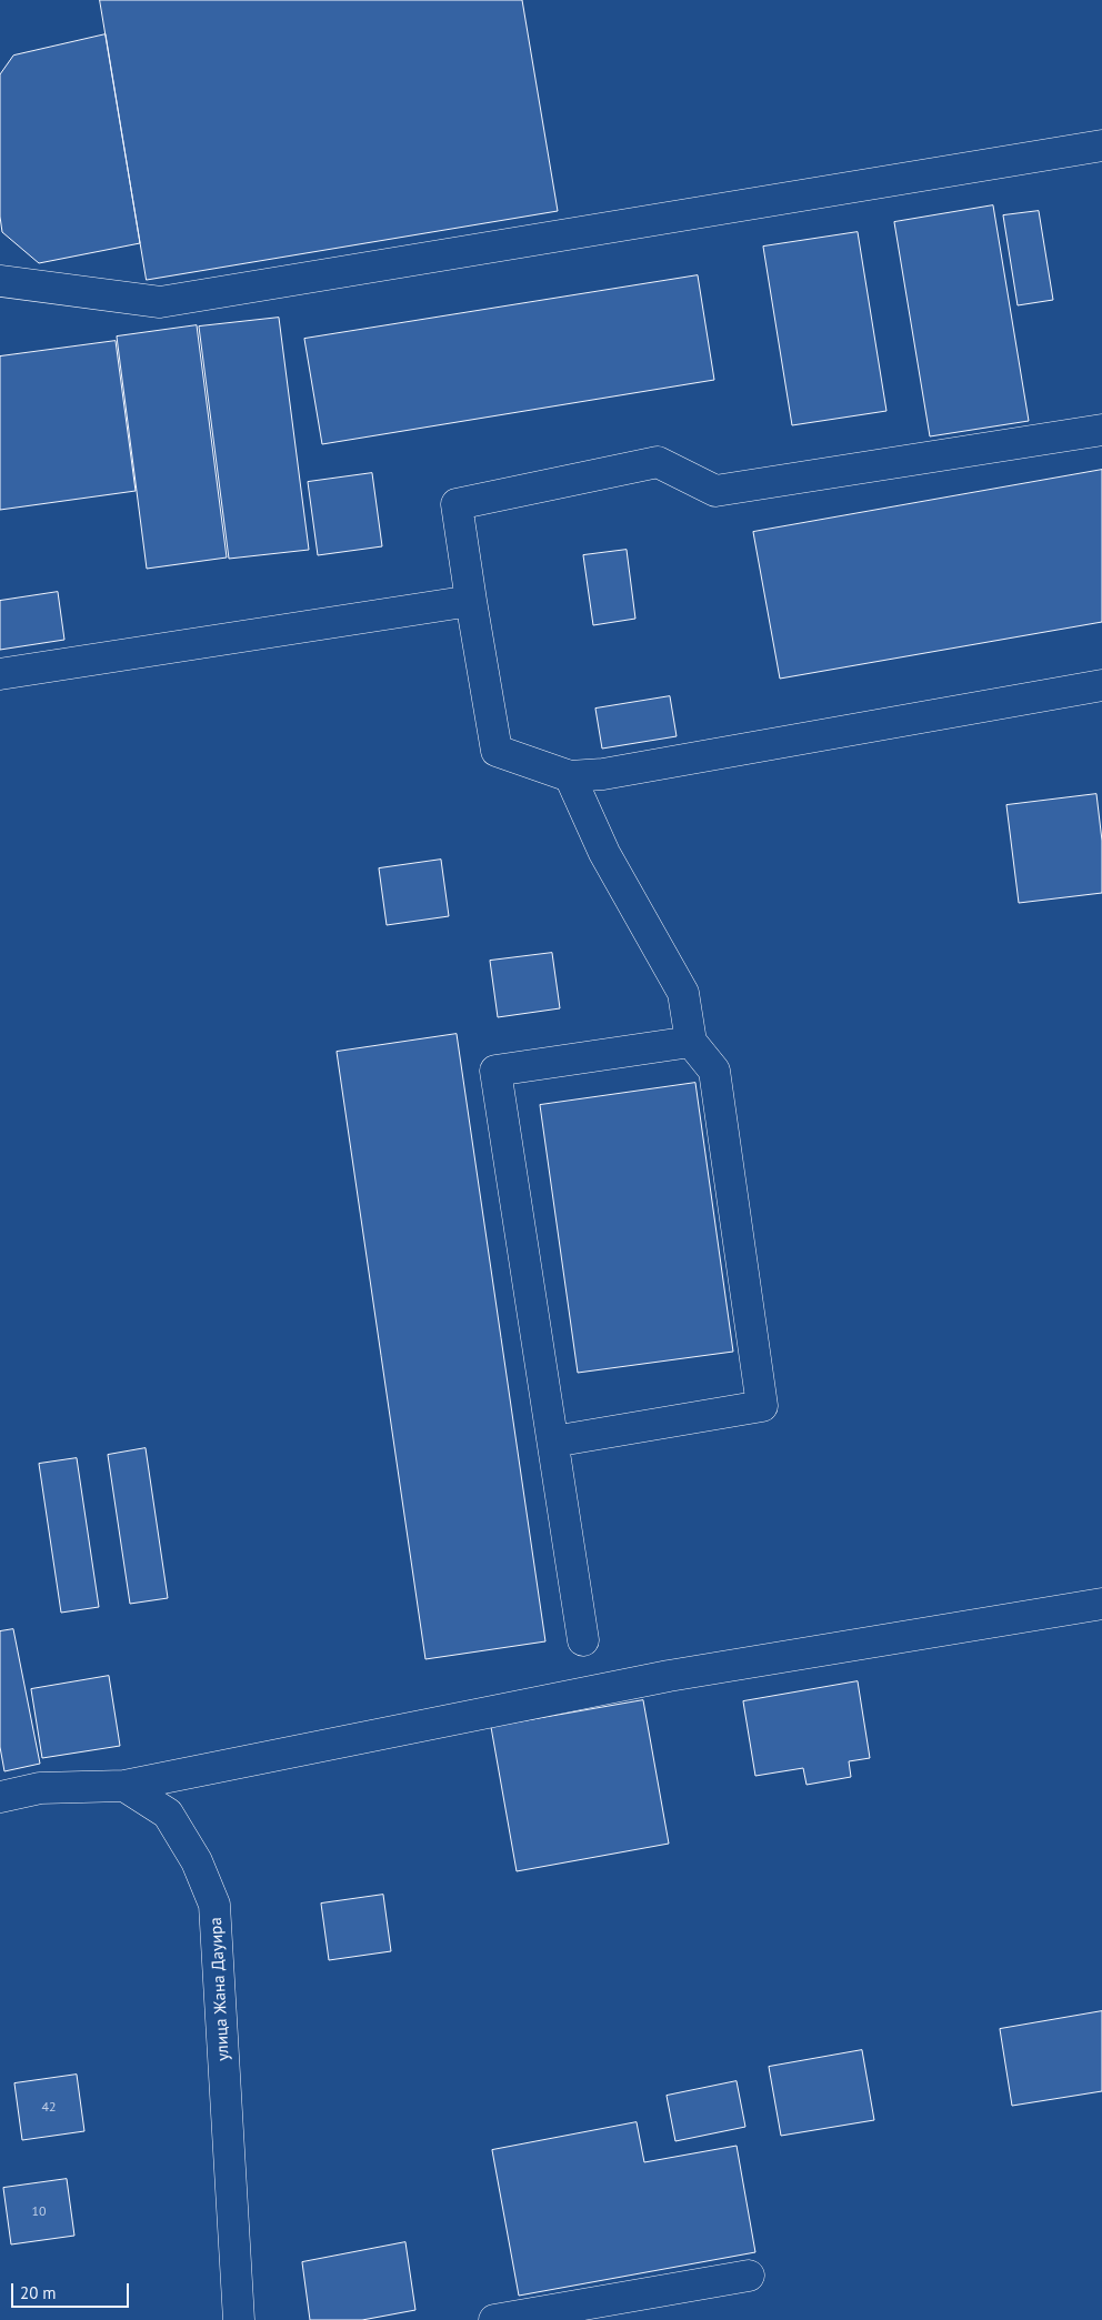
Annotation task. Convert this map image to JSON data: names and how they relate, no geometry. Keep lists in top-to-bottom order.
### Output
{
  "streets": {
    "street": ["улица Жана Дауира"]
  },
  "house_numbers": ["42", "10"],
  "scale_bar": "20 m"
}
